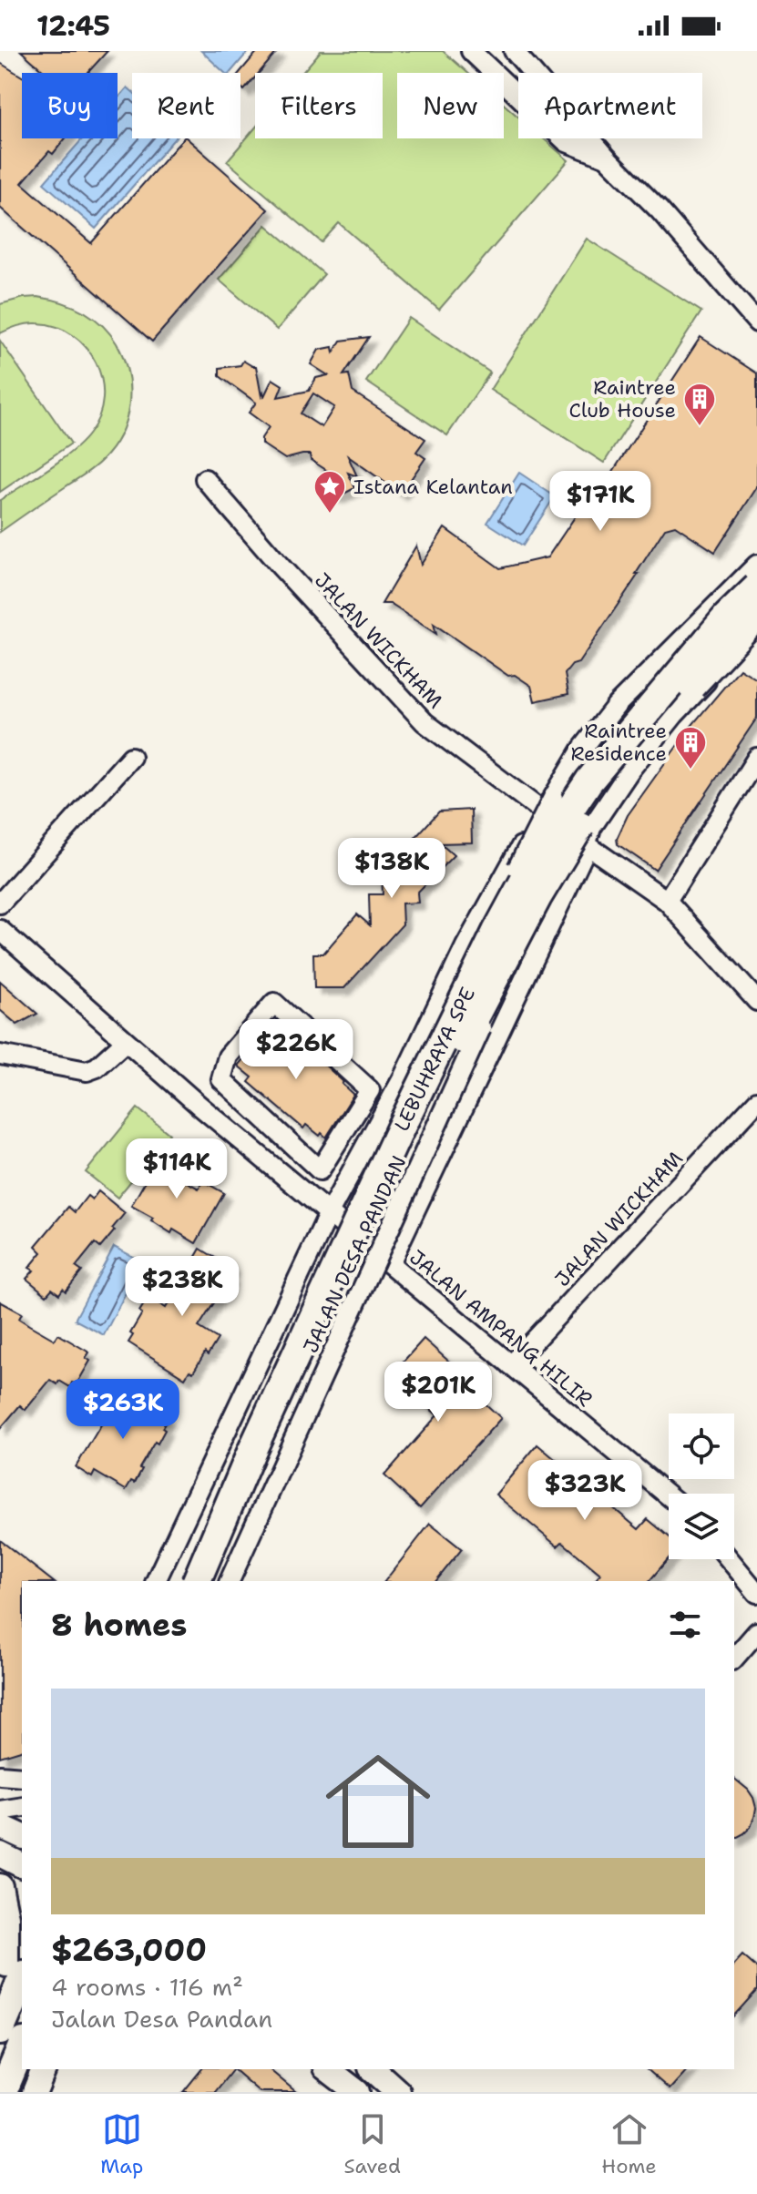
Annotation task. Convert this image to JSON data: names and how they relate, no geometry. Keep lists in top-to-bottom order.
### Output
{
  "streets": {
    "highway": ["LEBUHRAYA SPE"],
    "street": ["JALAN WICKHAM", "JALAN DESA PANDAN", "JALAN AMPANG HILIR"]
  },
  "crossings": [
    ["JALAN WICKHAM", "JALAN DESA PANDAN"],
    ["JALAN WICKHAM", "JALAN AMPANG HILIR"]
  ],
  "places": {
    "building": ["Raintree Club House", "Raintree Residence"],
    "place": ["Istana Kelantan"]
  },
  "page": {
    "status": "12:45",
    "chip": [
      "Buy",
      "Rent",
      "Filters",
      "New",
      "Apartment"
    ],
    "price": [
      "$171K",
      "$138K",
      "$226K",
      "$114K",
      "$238K",
      "$201K",
      "$263K",
      "$323K"
    ],
    "heading": "8 homes",
    "list": [
      {
        "name": "$263,000",
        "note": "4 rooms · 116 m² · Jalan Desa Pandan"
      }
    ],
    "tabs": ["Map", "Saved", "Home"]
  }
}
